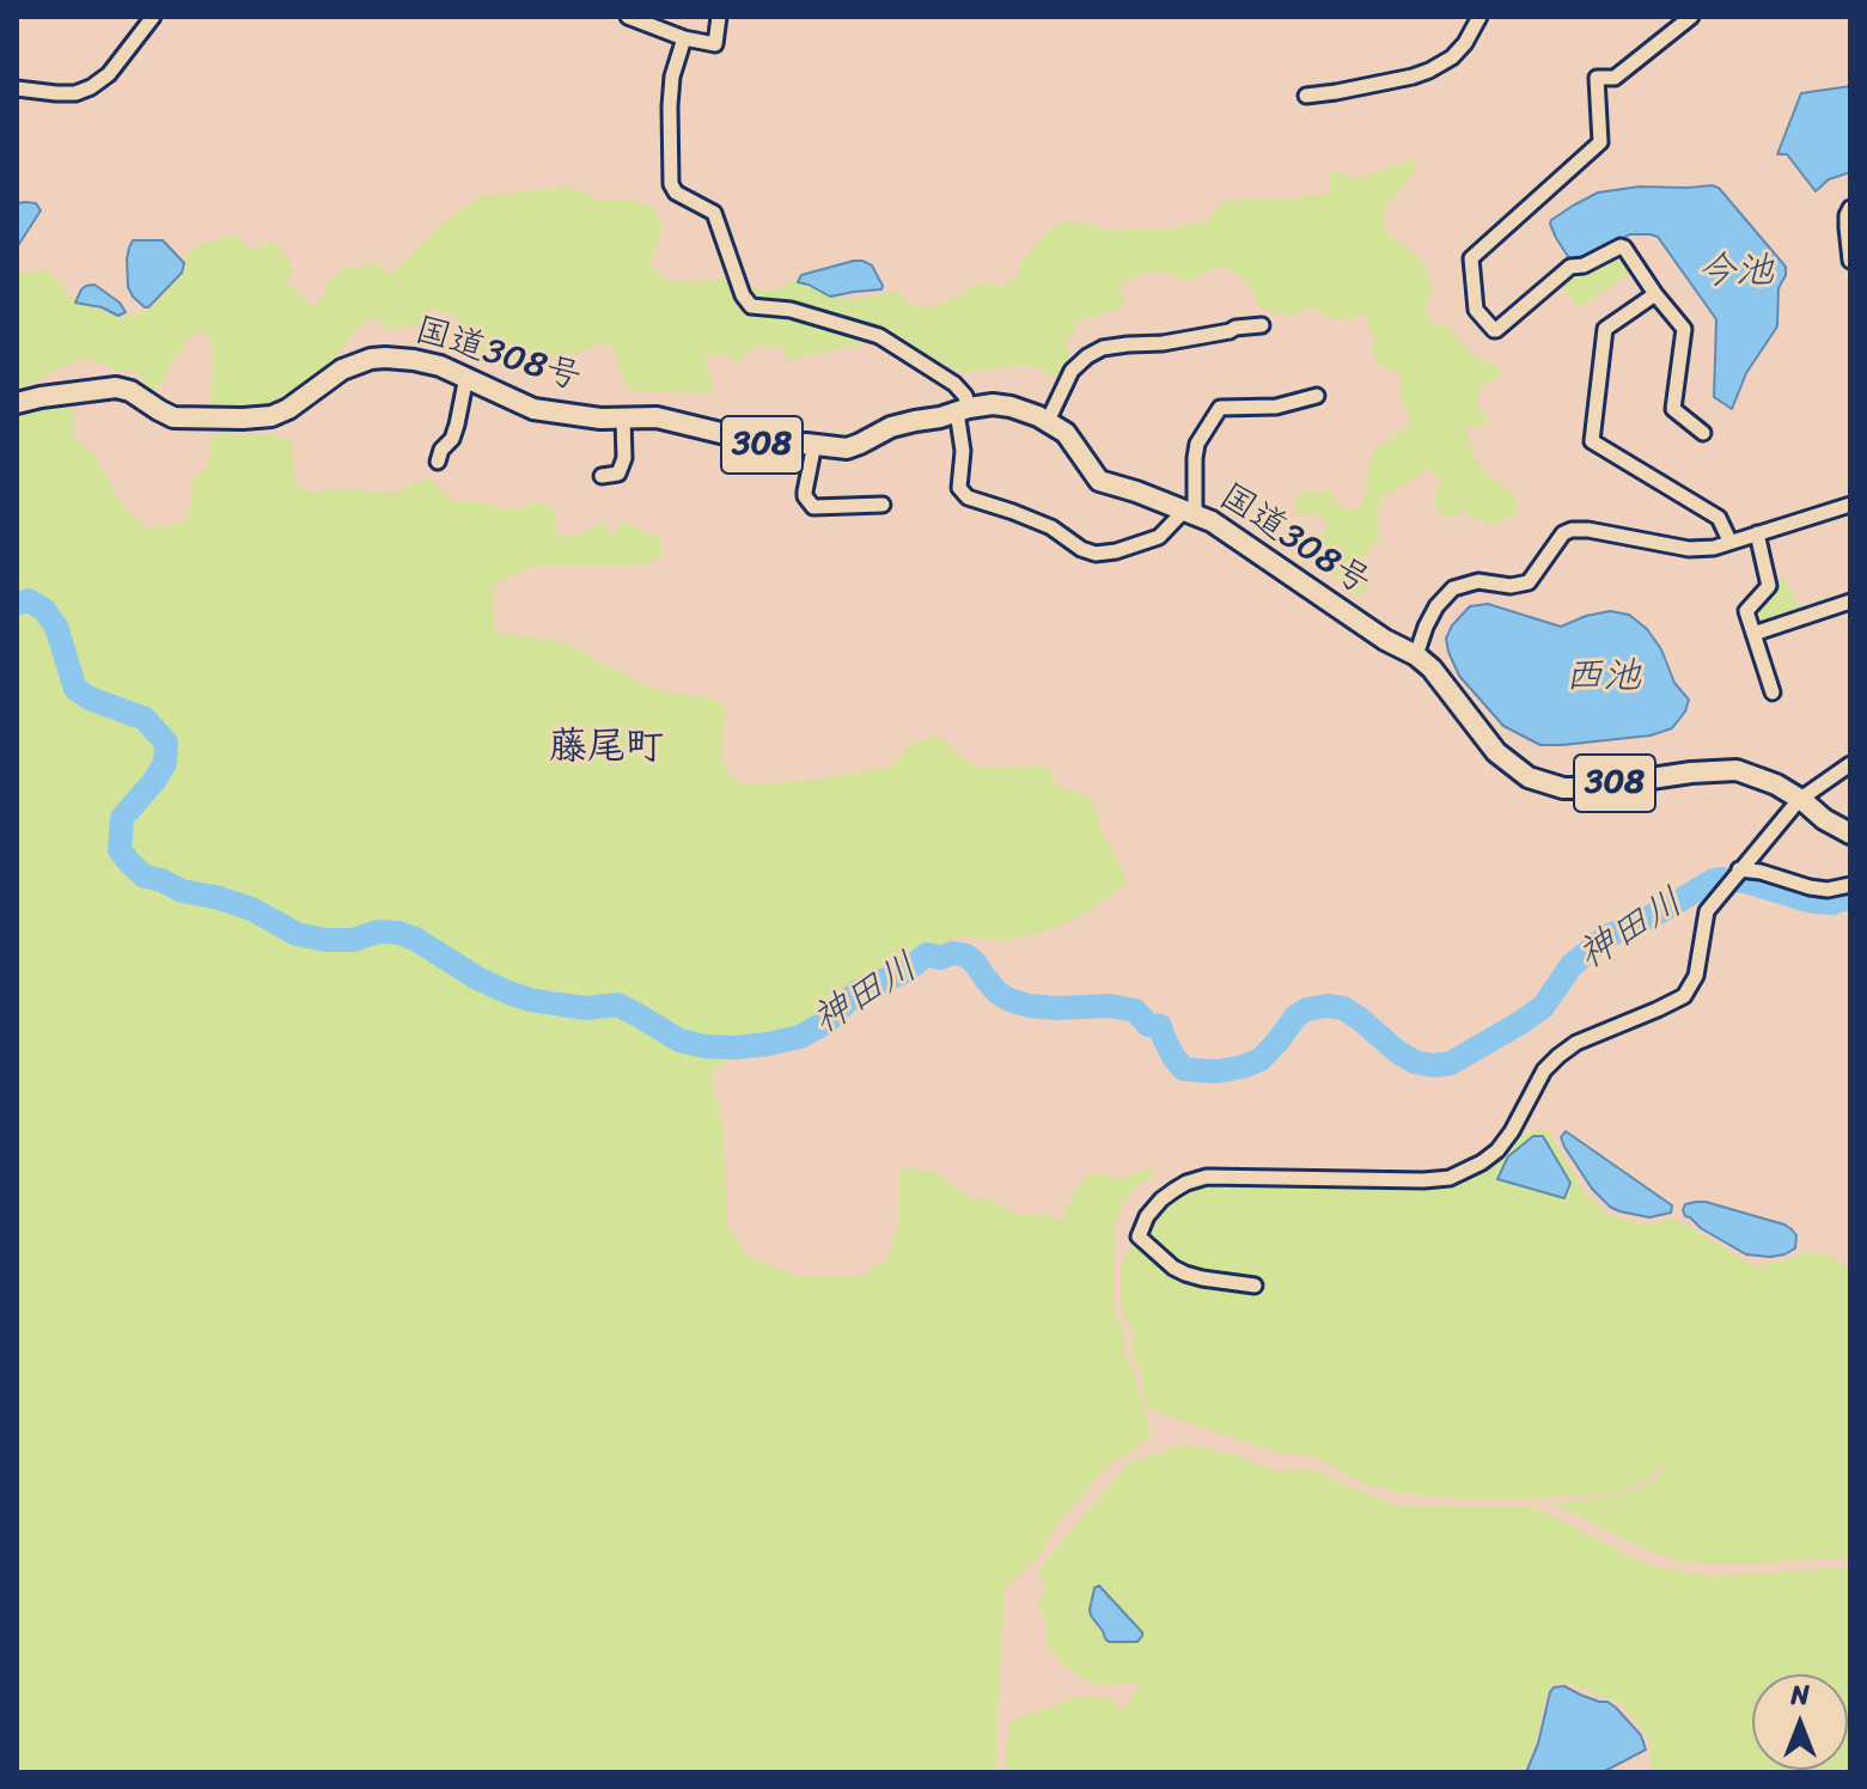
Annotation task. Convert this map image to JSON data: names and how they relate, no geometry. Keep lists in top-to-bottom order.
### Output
{
  "streets": {
    "highway": ["国道308号", "308"]
  },
  "districts": ["藤尾町"],
  "water": ["今池", "西池", "神田川"],
  "north": "top"
}
